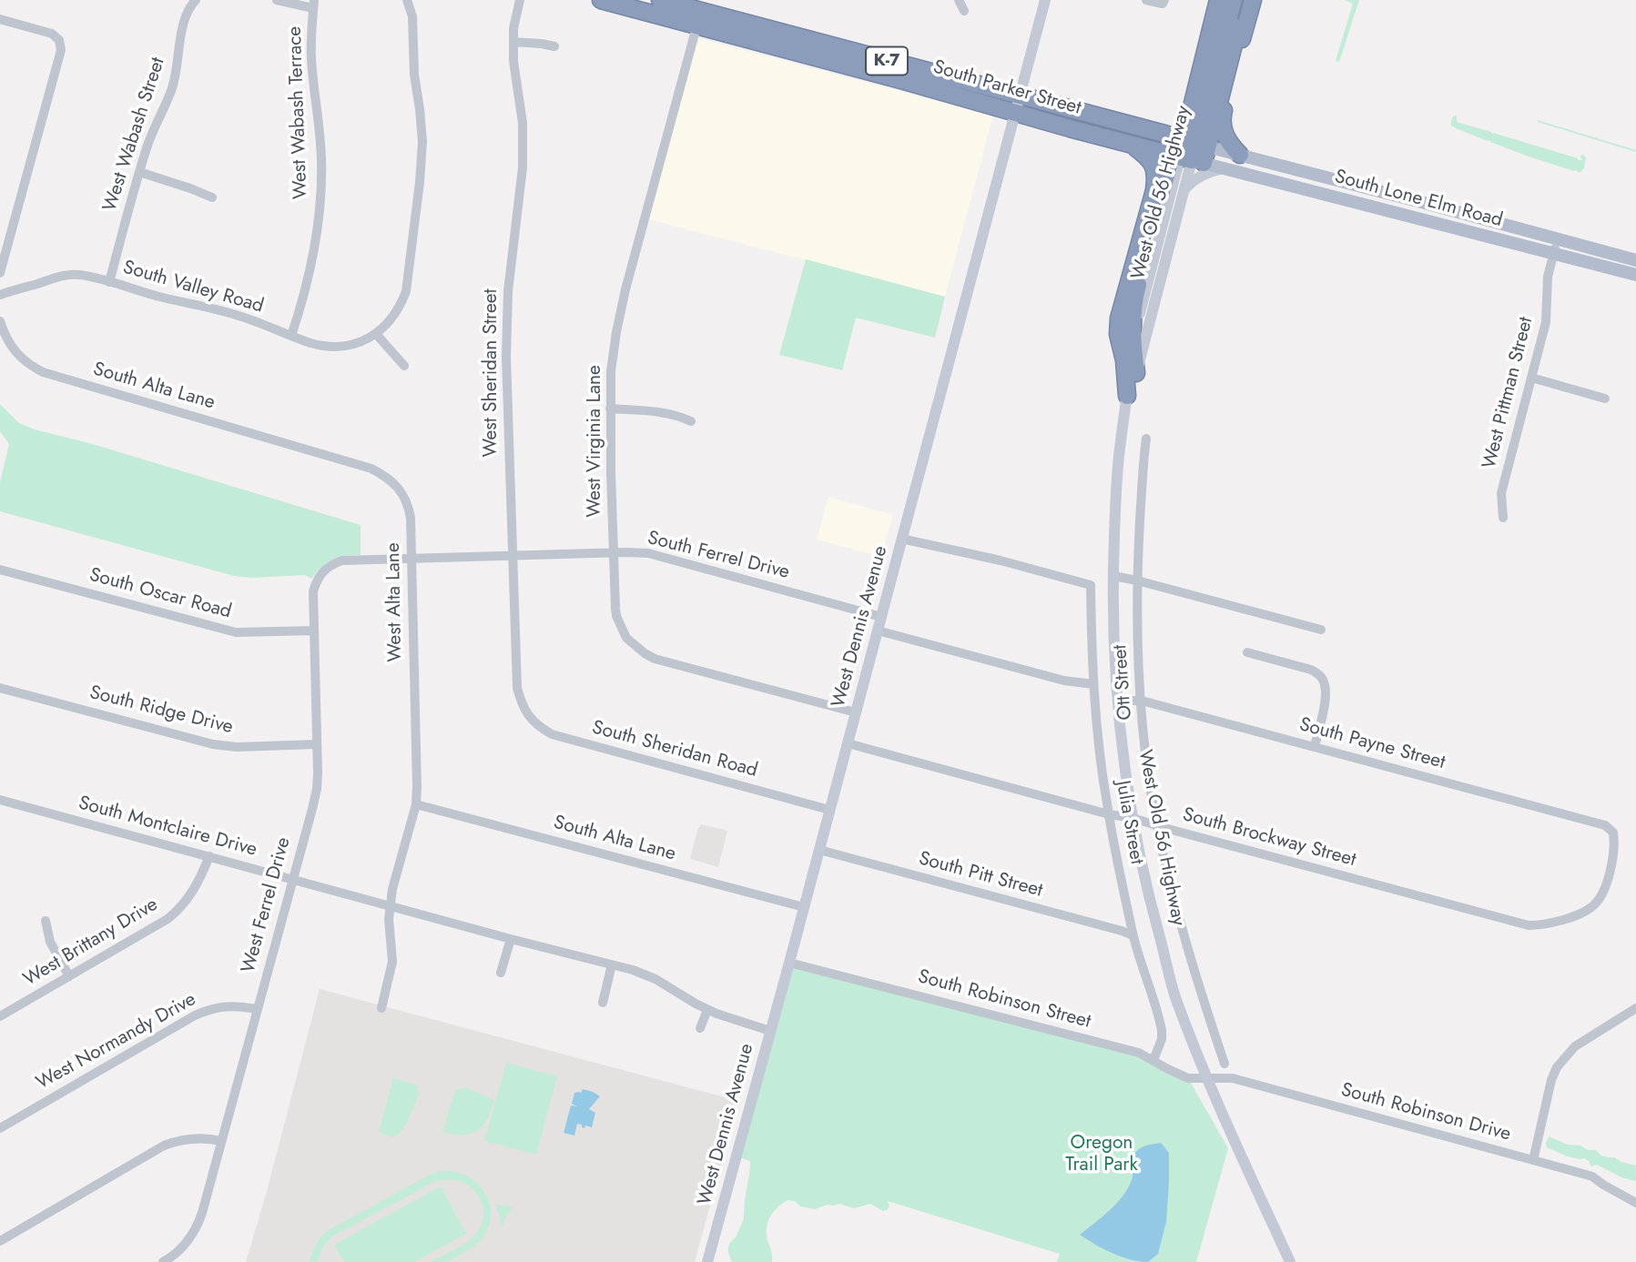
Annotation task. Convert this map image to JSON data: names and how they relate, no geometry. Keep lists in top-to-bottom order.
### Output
{
  "streets": {
    "highway": ["K-7", "South Parker Street", "West Old 56 Highway"],
    "main road": ["South Lone Elm Road"],
    "street": [
      "West Wabash Terrace",
      "West Wabash Street",
      "South Valley Road",
      "West Sheridan Street",
      "South Alta Lane",
      "West Pittman Street",
      "West Virginia Lane",
      "South Ferrel Drive",
      "South Oscar Road",
      "West Alta Lane",
      "West Dennis Avenue",
      "Ott Street",
      "South Ridge Drive",
      "South Payne Street",
      "South Sheridan Road",
      "Julia Street",
      "South Montclaire Drive",
      "South Brockway Street",
      "South Pitt Street",
      "West Ferrel Drive",
      "West Brittany Drive",
      "South Robinson Street",
      "West Normandy Drive",
      "South Robinson Drive"
    ]
  },
  "crossings": [
    ["South Parker Street", "West Old 56 Highway"],
    ["South Parker Street", "South Lone Elm Road"],
    ["South Parker Street", "West Virginia Lane"],
    ["South Parker Street", "West Dennis Avenue"],
    ["West Wabash Terrace", "South Valley Road"],
    ["West Wabash Street", "South Valley Road"],
    ["West Old 56 Highway", "South Lone Elm Road"],
    ["West Old 56 Highway", "South Payne Street"],
    ["West Old 56 Highway", "South Brockway Street"],
    ["West Old 56 Highway", "South Robinson Street"],
    ["West Old 56 Highway", "South Robinson Drive"],
    ["South Lone Elm Road", "West Pittman Street"],
    ["West Sheridan Street", "South Ferrel Drive"],
    ["West Sheridan Street", "South Sheridan Road"],
    ["South Alta Lane", "West Alta Lane"],
    ["South Alta Lane", "West Dennis Avenue"],
    ["West Virginia Lane", "South Ferrel Drive"],
    ["West Virginia Lane", "West Dennis Avenue"],
    ["South Ferrel Drive", "West Alta Lane"],
    ["South Ferrel Drive", "West Dennis Avenue"],
    ["South Ferrel Drive", "West Ferrel Drive"],
    ["South Oscar Road", "West Ferrel Drive"],
    ["West Dennis Avenue", "South Sheridan Road"],
    ["West Dennis Avenue", "Julia Street"],
    ["West Dennis Avenue", "South Montclaire Drive"],
    ["West Dennis Avenue", "South Brockway Street"],
    ["West Dennis Avenue", "South Pitt Street"],
    ["West Dennis Avenue", "South Robinson Street"],
    ["Ott Street", "South Payne Street"],
    ["Ott Street", "South Brockway Street"],
    ["South Ridge Drive", "West Ferrel Drive"],
    ["South Payne Street", "South Brockway Street"],
    ["Julia Street", "South Brockway Street"],
    ["Julia Street", "South Pitt Street"],
    ["Julia Street", "South Robinson Street"],
    ["South Montclaire Drive", "West Ferrel Drive"],
    ["South Montclaire Drive", "West Brittany Drive"],
    ["West Ferrel Drive", "West Normandy Drive"],
    ["South Robinson Street", "South Robinson Drive"]
  ],
  "parks": ["Oregon Trail Park"]
}
